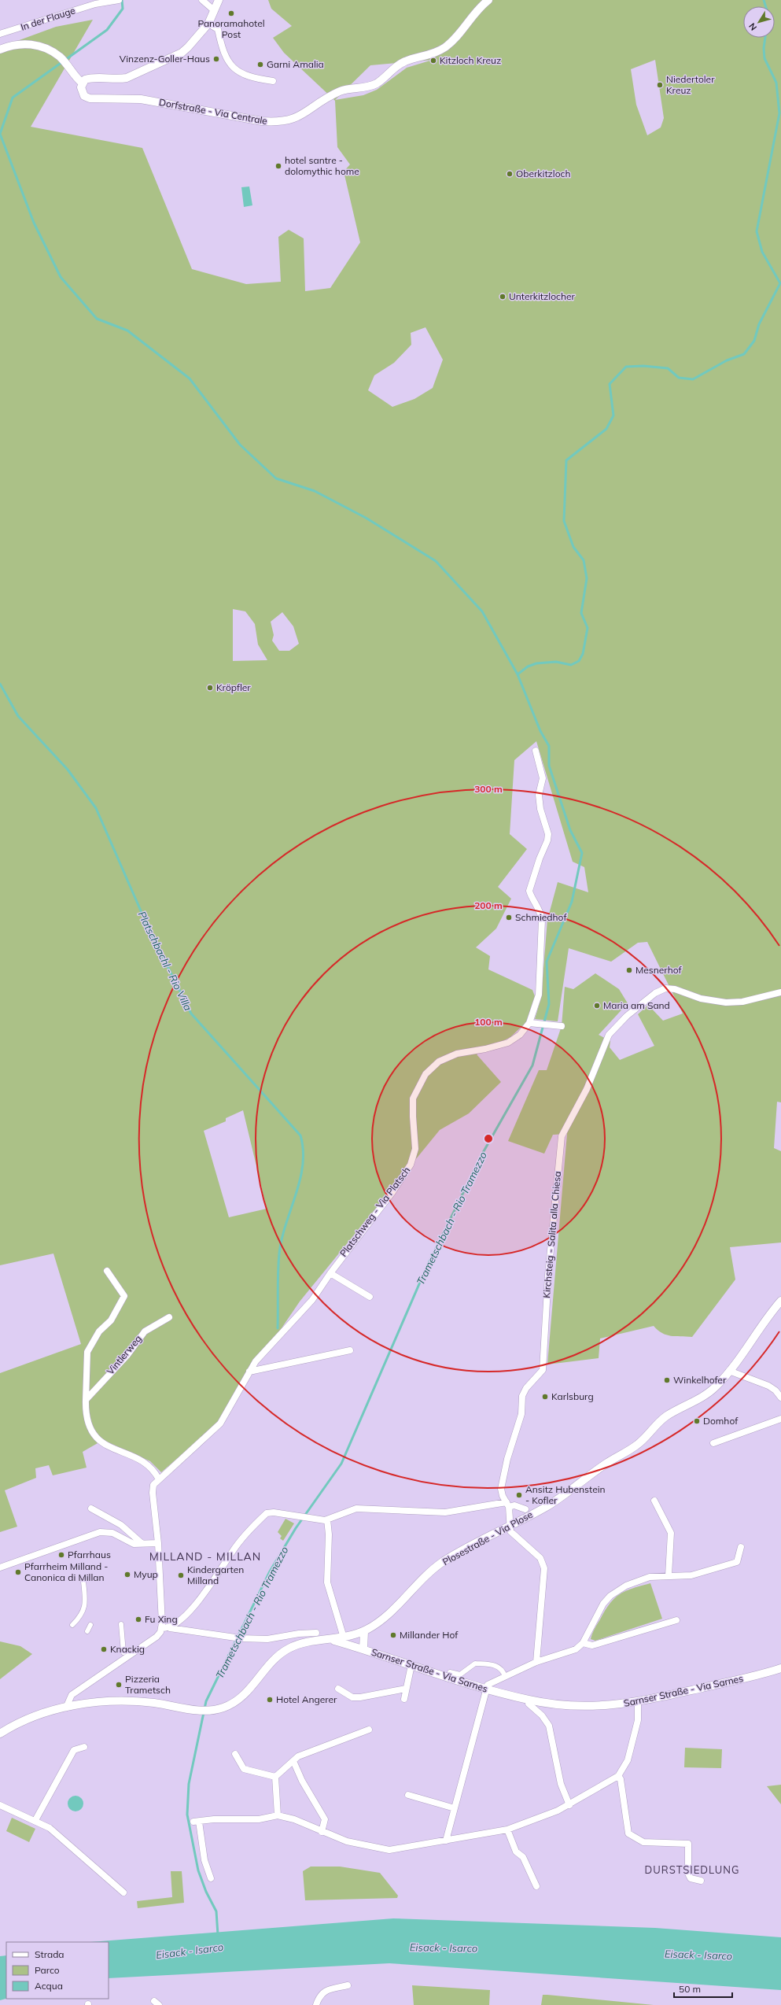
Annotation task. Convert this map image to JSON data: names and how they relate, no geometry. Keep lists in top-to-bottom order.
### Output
{
  "streets": {
    "street": [
      "In der Flauge",
      "Dorfstraße - Via Centrale",
      "Platschweg - Via Platsch",
      "Kirchsteig - Salita alla Chiesa",
      "Vintlerweg",
      "Plosestraße - Via Plose",
      "Sarnser Straße - Via Sarnes"
    ]
  },
  "crossings": [
    ["Kirchsteig - Salita alla Chiesa", "Plosestraße - Via Plose"],
    ["Plosestraße - Via Plose", "Sarnser Straße - Via Sarnes"]
  ],
  "districts": ["MILLAND - MILLAN", "DURSTSIEDLUNG"],
  "water": ["Platschbachl - Rio Villa", "Trametschbach - Rio Tramezzo", "Eisack - Isarco"],
  "places": [
    "Panoramahotel Post",
    "Vinzenz-Goller-Haus",
    "Kitzloch Kreuz",
    "Garni Amalia",
    "Niedertoler Kreuz",
    "hotel santre - dolomythic home",
    "Oberkitzloch",
    "Unterkitzlocher",
    "Kröpfler",
    "Schmiedhof",
    "Mesnerhof",
    "Maria am Sand",
    "Winkelhofer",
    "Karlsburg",
    "Domhof",
    "Ansitz Hubenstein - Kofler",
    "Pfarrhaus",
    "Pfarrheim Milland - Canonica di Millan",
    "Myup",
    "Kindergarten Milland",
    "Fu Xing",
    "Millander Hof",
    "Knackig",
    "Pizzeria Trametsch",
    "Hotel Angerer"
  ],
  "legend": ["Strada", "Parco", "Acqua"],
  "scale_bar": "50 m",
  "north": "bottom left",
  "rings": ["300 m", "200 m", "100 m"]
}
